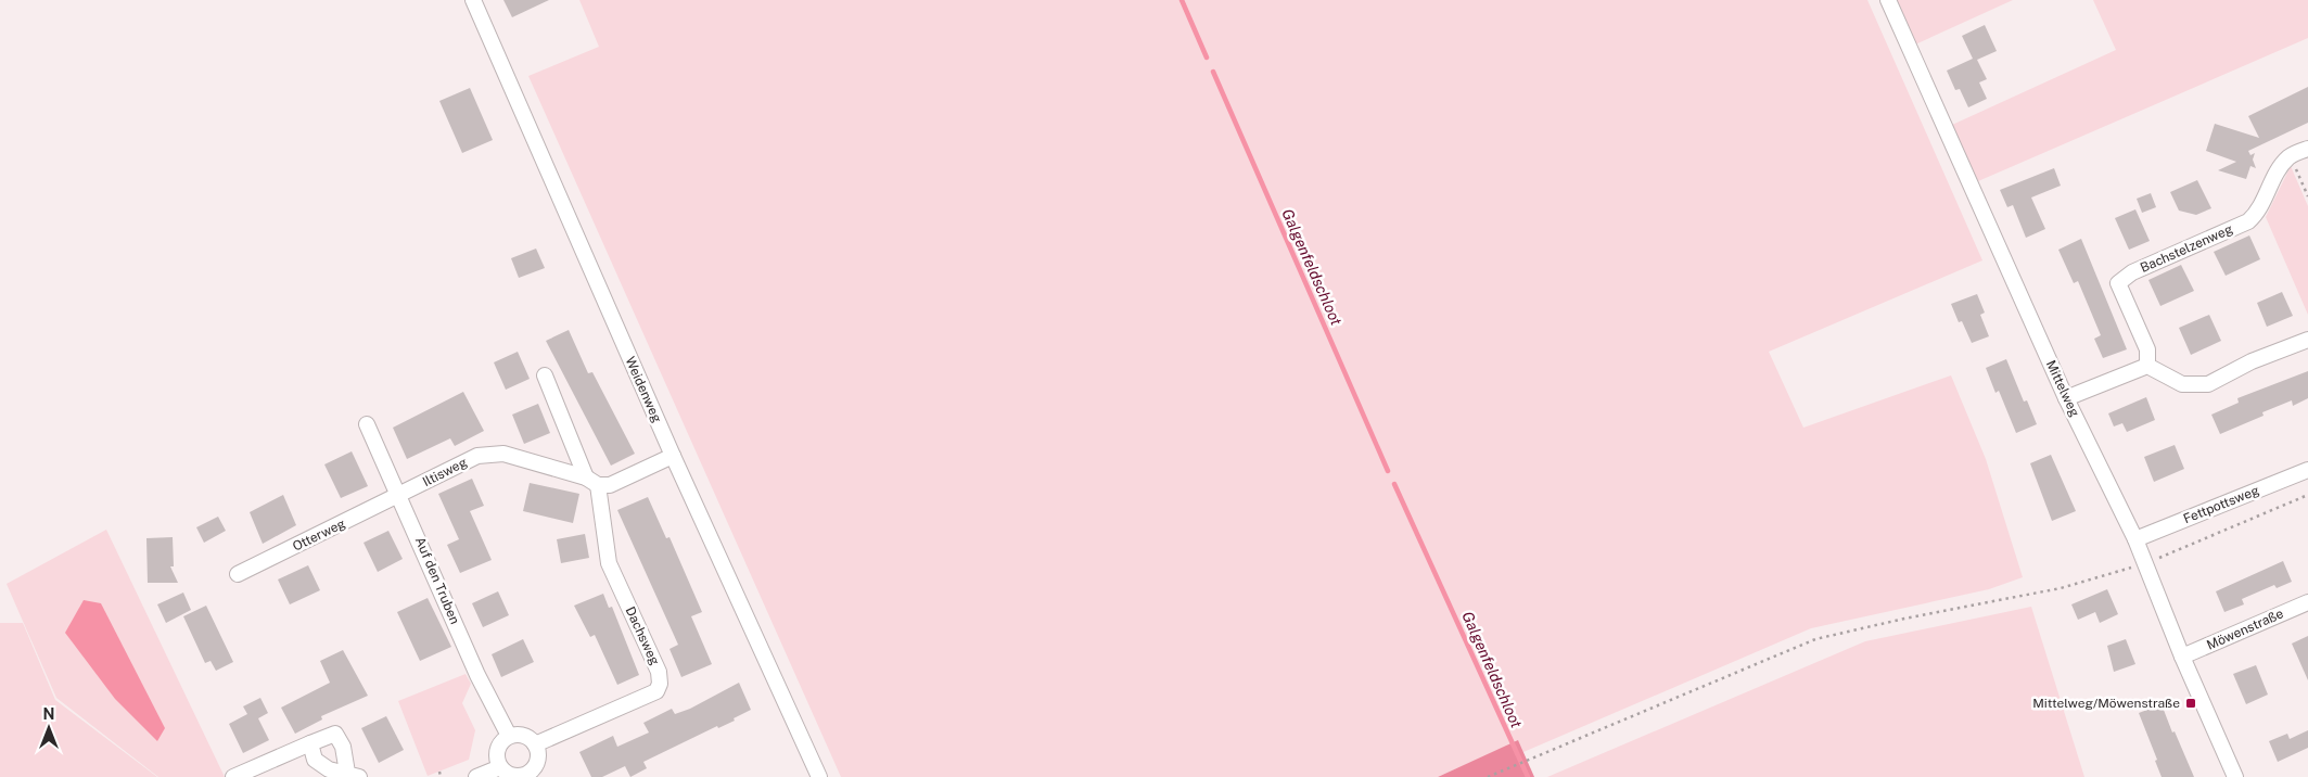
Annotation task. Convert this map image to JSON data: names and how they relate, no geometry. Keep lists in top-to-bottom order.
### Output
{
  "streets": {
    "street": [
      "Bachstelzenweg",
      "Mittelweg",
      "Weidenweg",
      "Iltisweg",
      "Fettpottsweg",
      "Otterweg",
      "Auf den Truben",
      "Möwenstraße",
      "Dachsweg"
    ]
  },
  "crossings": [
    ["Mittelweg", "Fettpottsweg"],
    ["Mittelweg", "Möwenstraße"],
    ["Iltisweg", "Otterweg"],
    ["Iltisweg", "Auf den Truben"],
    ["Iltisweg", "Dachsweg"],
    ["Otterweg", "Auf den Truben"],
    ["Auf den Truben", "Dachsweg"]
  ],
  "water": ["Galgenfeldschloot"],
  "places": {
    "transit": ["Mittelweg/Möwenstraße"]
  },
  "north": "top"
}
